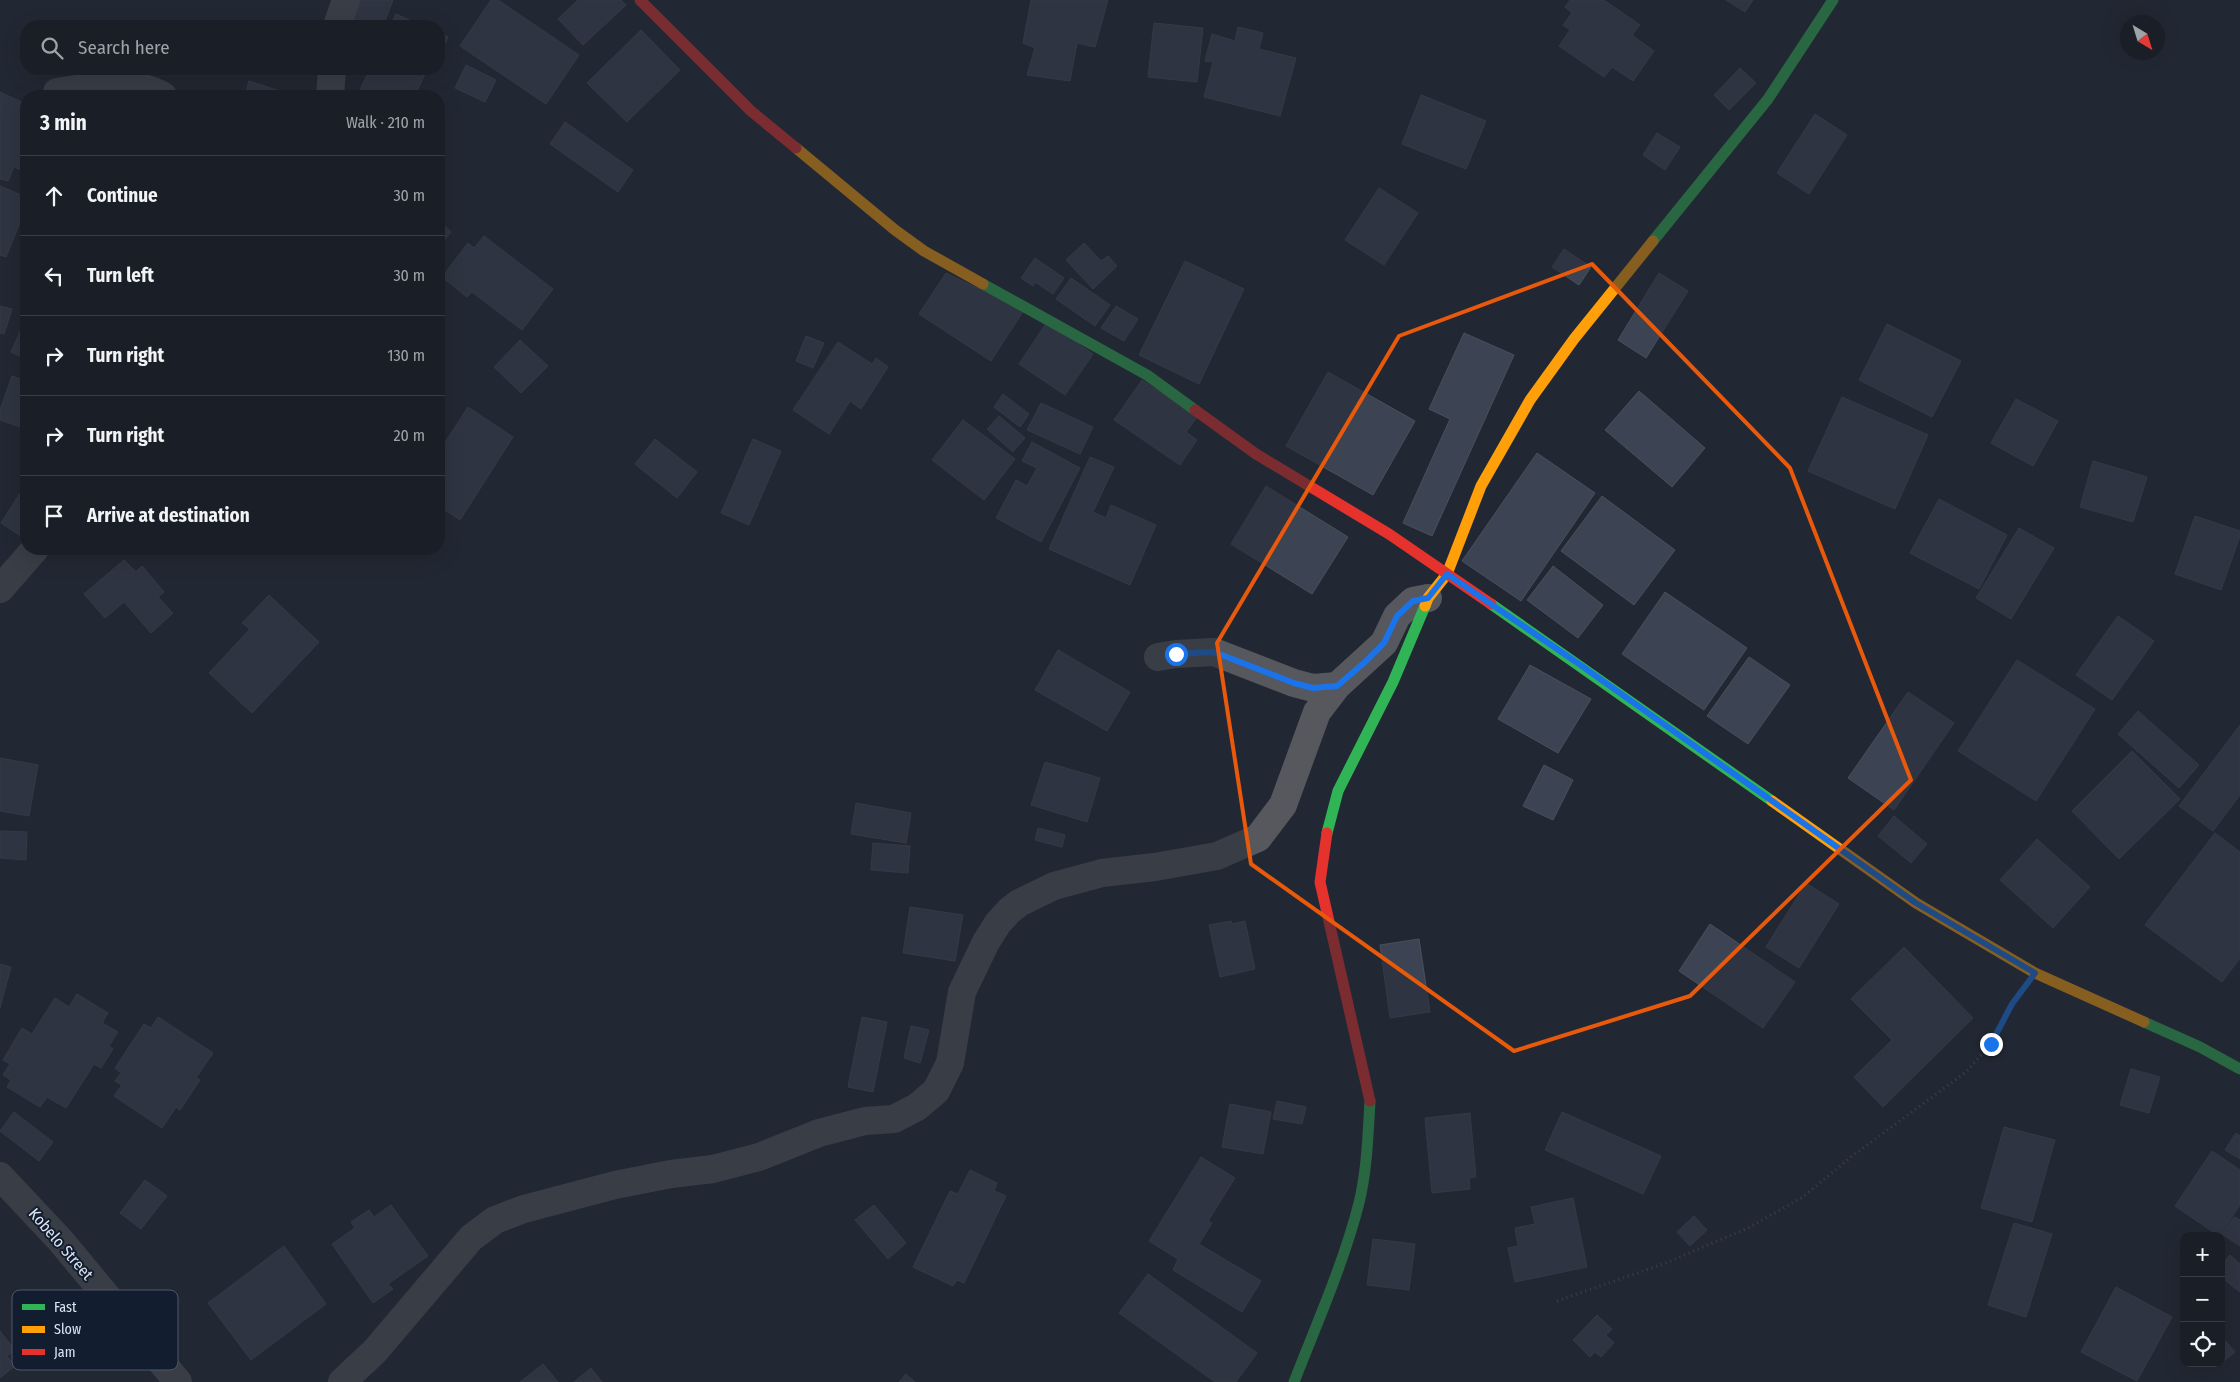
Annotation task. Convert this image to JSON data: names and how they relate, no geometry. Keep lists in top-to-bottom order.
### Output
{
  "streets": {
    "street": ["Kobelo Street"]
  },
  "legend": ["Fast", "Slow", "Jam"],
  "north": "bottom right",
  "page": {
    "search": "Search here",
    "heading": ["3 min", "Walk · 210 m"],
    "list": [
      ["Continue", "30 m"],
      ["Turn left", "30 m"],
      ["Turn right", "130 m"],
      ["Turn right", "20 m"],
      "Arrive at destination"
    ],
    "map_buttons": ["+", "−"]
  }
}
